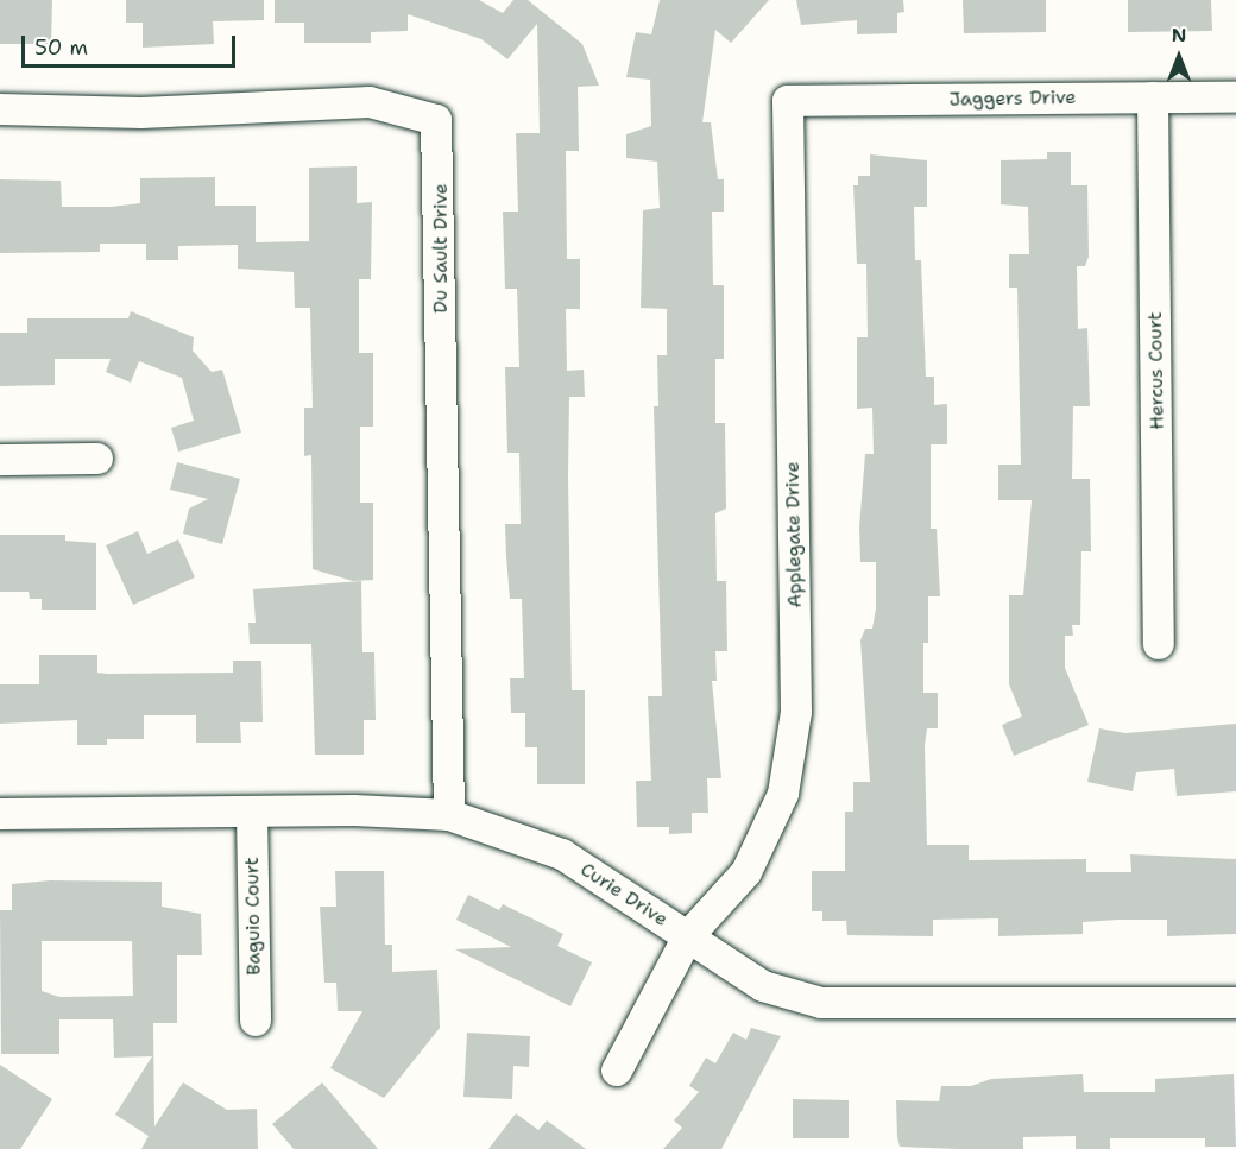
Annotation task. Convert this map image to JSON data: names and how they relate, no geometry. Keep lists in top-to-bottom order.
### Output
{
  "streets": {
    "street": [
      "Jaggers Drive",
      "Du Sault Drive",
      "Hercus Court",
      "Applegate Drive",
      "Curie Drive",
      "Baguio Court"
    ]
  },
  "crossings": [
    ["Jaggers Drive", "Hercus Court"],
    ["Jaggers Drive", "Applegate Drive"],
    ["Du Sault Drive", "Curie Drive"],
    ["Applegate Drive", "Curie Drive"],
    ["Curie Drive", "Baguio Court"]
  ],
  "scale_bar": "50 m",
  "north": "top"
}
